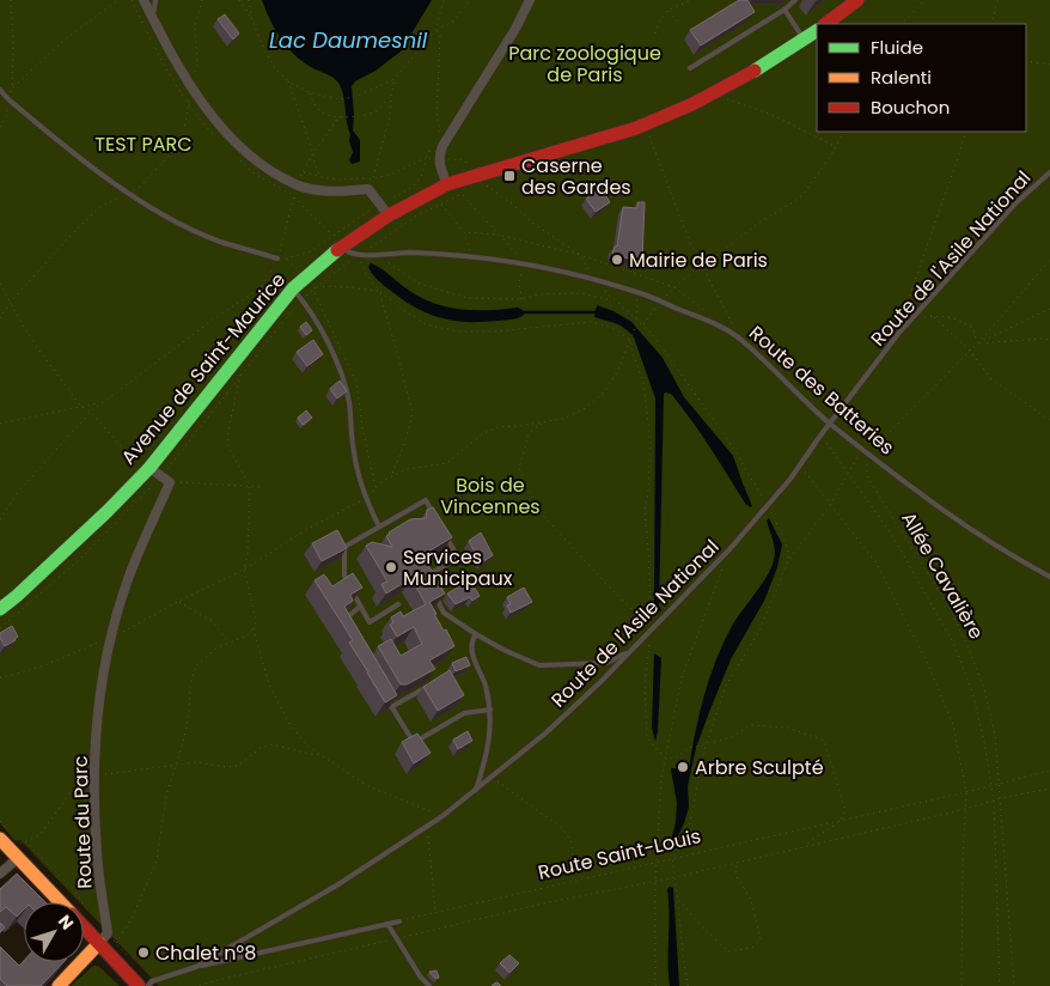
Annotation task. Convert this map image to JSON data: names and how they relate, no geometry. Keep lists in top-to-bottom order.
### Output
{
  "streets": {
    "main road": ["Avenue de Saint-Maurice"],
    "street": ["Route du Parc"],
    "lane": ["Route de l'Asile National", "Route des Batteries"],
    "path": ["Allée Cavalière", "Route Saint-Louis"]
  },
  "crossings": [
    ["Route de l'Asile National", "Route des Batteries"],
    ["Avenue de Saint-Maurice", "Route des Batteries"],
    ["Route des Batteries", "Allée Cavalière"],
    ["Allée Cavalière", "Route Saint-Louis"]
  ],
  "water": ["Lac Daumesnil"],
  "parks": ["Parc zoologique de Paris", "TEST PARC", "Bois de Vincennes"],
  "places": {
    "transit": ["Caserne des Gardes"],
    "other": [
      "Mairie de Paris",
      "Services Municipaux",
      "Arbre Sculpté",
      "Chalet n°8"
    ]
  },
  "legend": ["Fluide", "Ralenti", "Bouchon"],
  "north": "top right"
}
